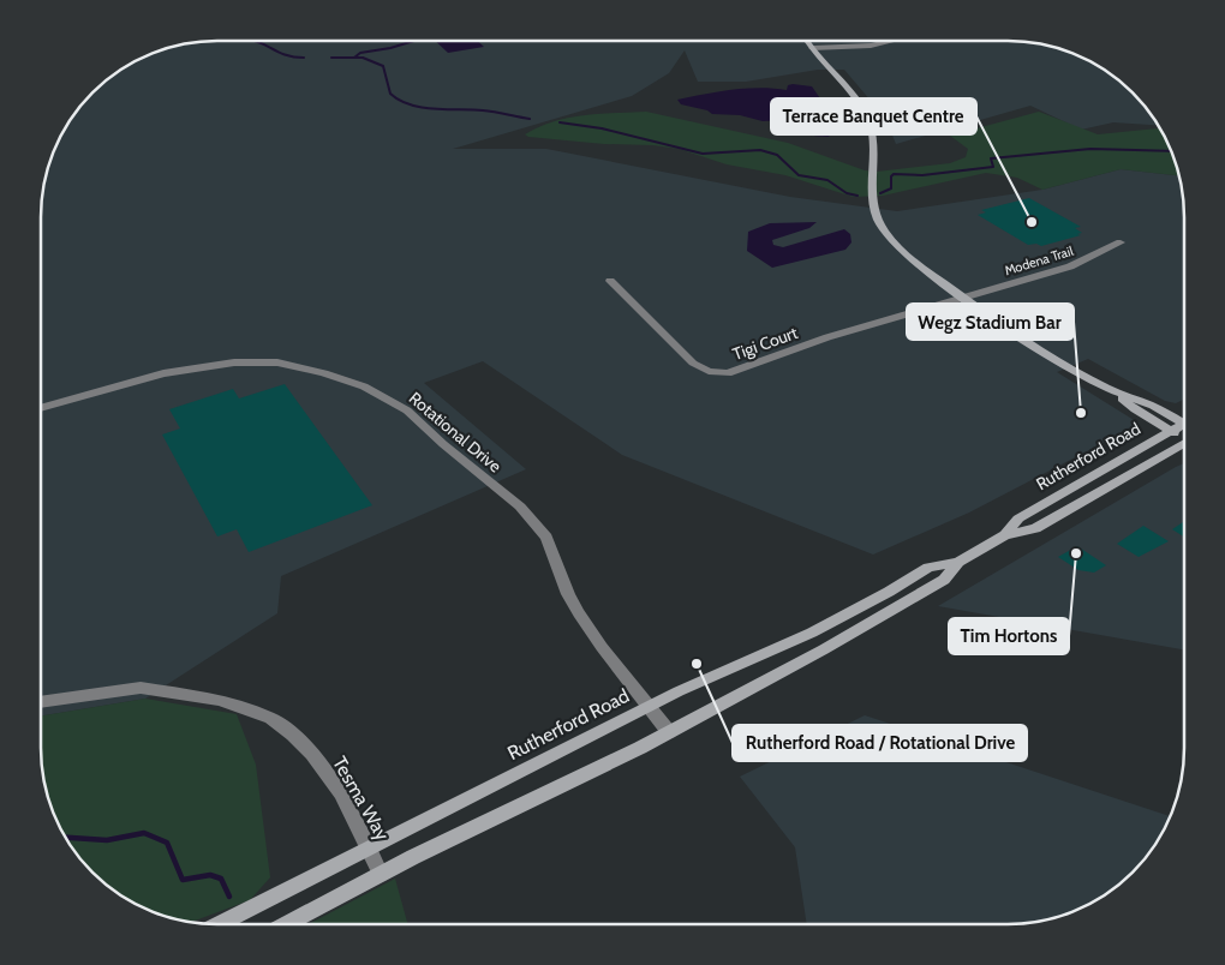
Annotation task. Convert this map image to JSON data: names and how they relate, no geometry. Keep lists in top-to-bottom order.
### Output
{
  "streets": {
    "main road": ["Rutherford Road"],
    "street": [
      "Modena Trail",
      "Tigi Court",
      "Rotational Drive",
      "Tesma Way"
    ]
  },
  "crossings": [
    ["Modena Trail", "Tigi Court"],
    ["Rotational Drive", "Rutherford Road"],
    ["Rutherford Road", "Tesma Way"]
  ],
  "places": [
    "Terrace Banquet Centre",
    "Wegz Stadium Bar",
    "Tim Hortons",
    "Rutherford Road / Rotational Drive"
  ]
}
